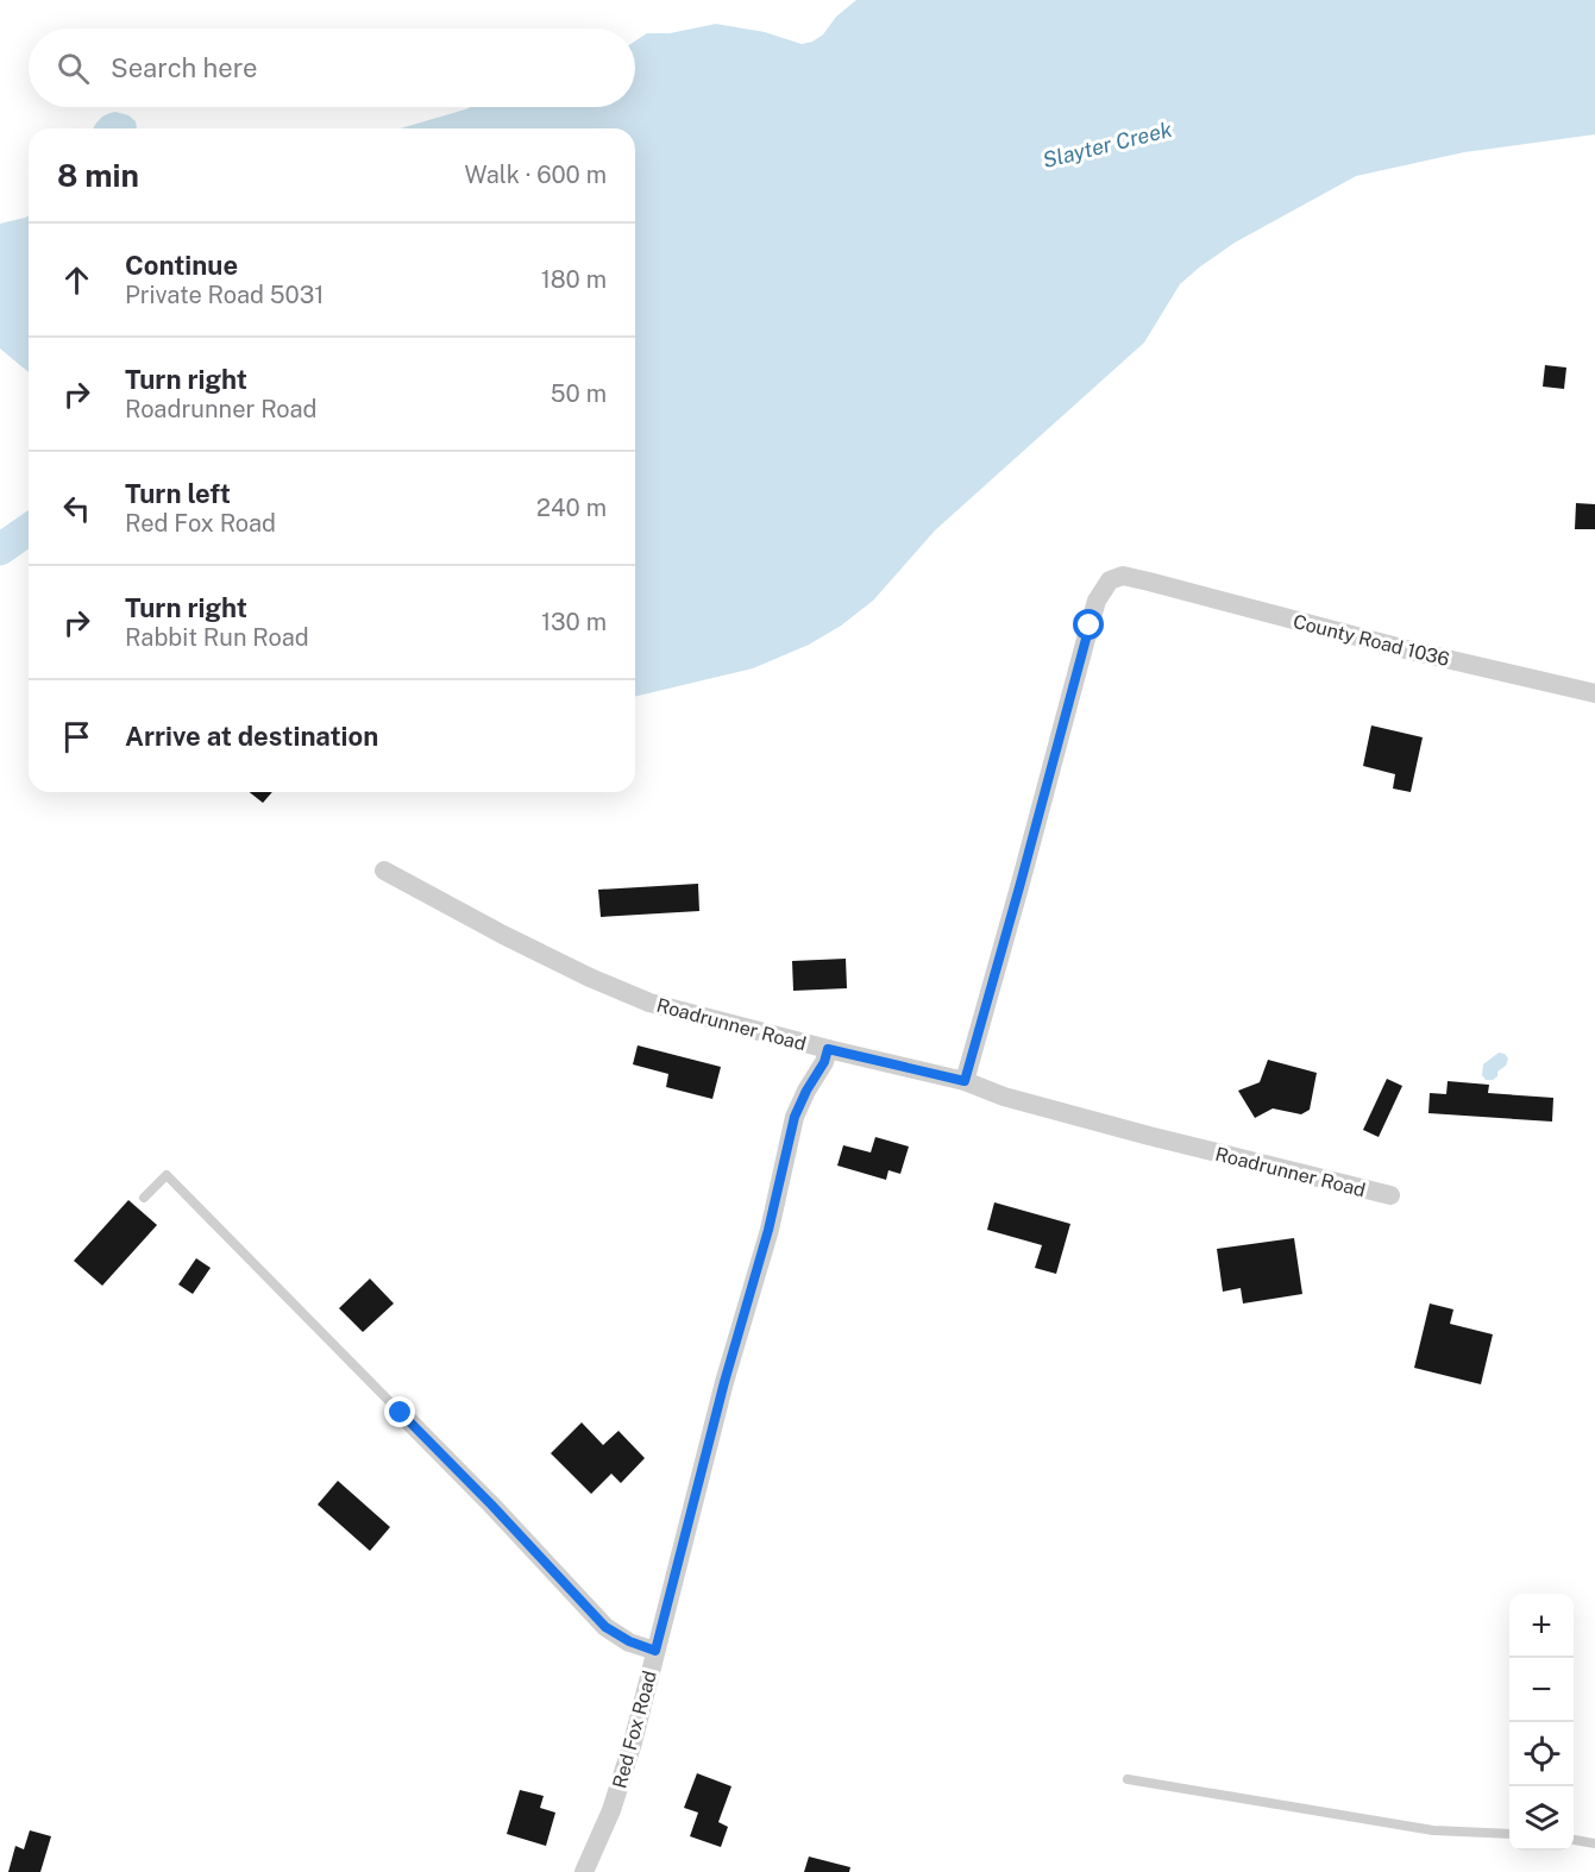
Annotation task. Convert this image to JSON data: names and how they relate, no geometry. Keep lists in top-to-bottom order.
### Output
{
  "streets": {
    "street": ["County Road 1036", "Roadrunner Road", "Red Fox Road"]
  },
  "crossings": [
    ["County Road 1036", "Roadrunner Road"],
    ["Roadrunner Road", "Red Fox Road"]
  ],
  "water": ["Slayter Creek"],
  "page": {
    "search": "Search here",
    "heading": ["8 min", "Walk · 600 m"],
    "list": [
      ["Continue", "Private Road 5031", "180 m"],
      ["Turn right", "Roadrunner Road", "50 m"],
      ["Turn left", "Red Fox Road", "240 m"],
      ["Turn right", "Rabbit Run Road", "130 m"],
      "Arrive at destination"
    ],
    "map_buttons": ["+", "−"]
  }
}
